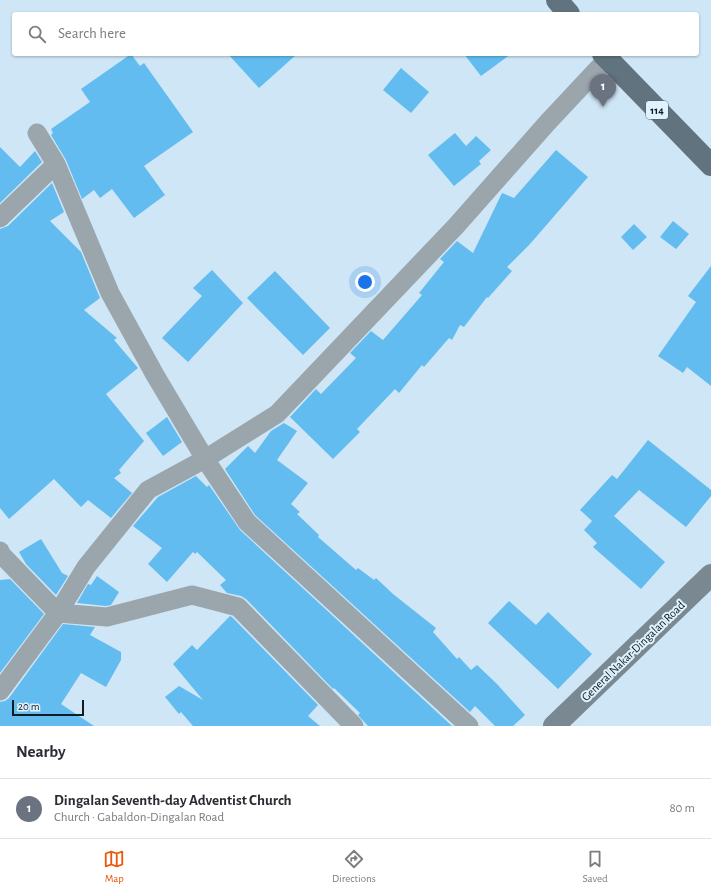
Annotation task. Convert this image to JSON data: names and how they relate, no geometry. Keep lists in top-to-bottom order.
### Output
{
  "streets": {
    "main road": ["114", "General Nakar-Dingalan Road"]
  },
  "scale_bar": "20 m",
  "page": {
    "search": "Search here",
    "pins": "1",
    "scale": "20 m",
    "heading": "Nearby",
    "list": [
      {
        "mark": "1",
        "name": "Dingalan Seventh-day Adventist Church",
        "note": "Church · Gabaldon-Dingalan Road",
        "value": "80 m"
      }
    ],
    "nav": ["Map", "Directions", "Saved"]
  }
}
